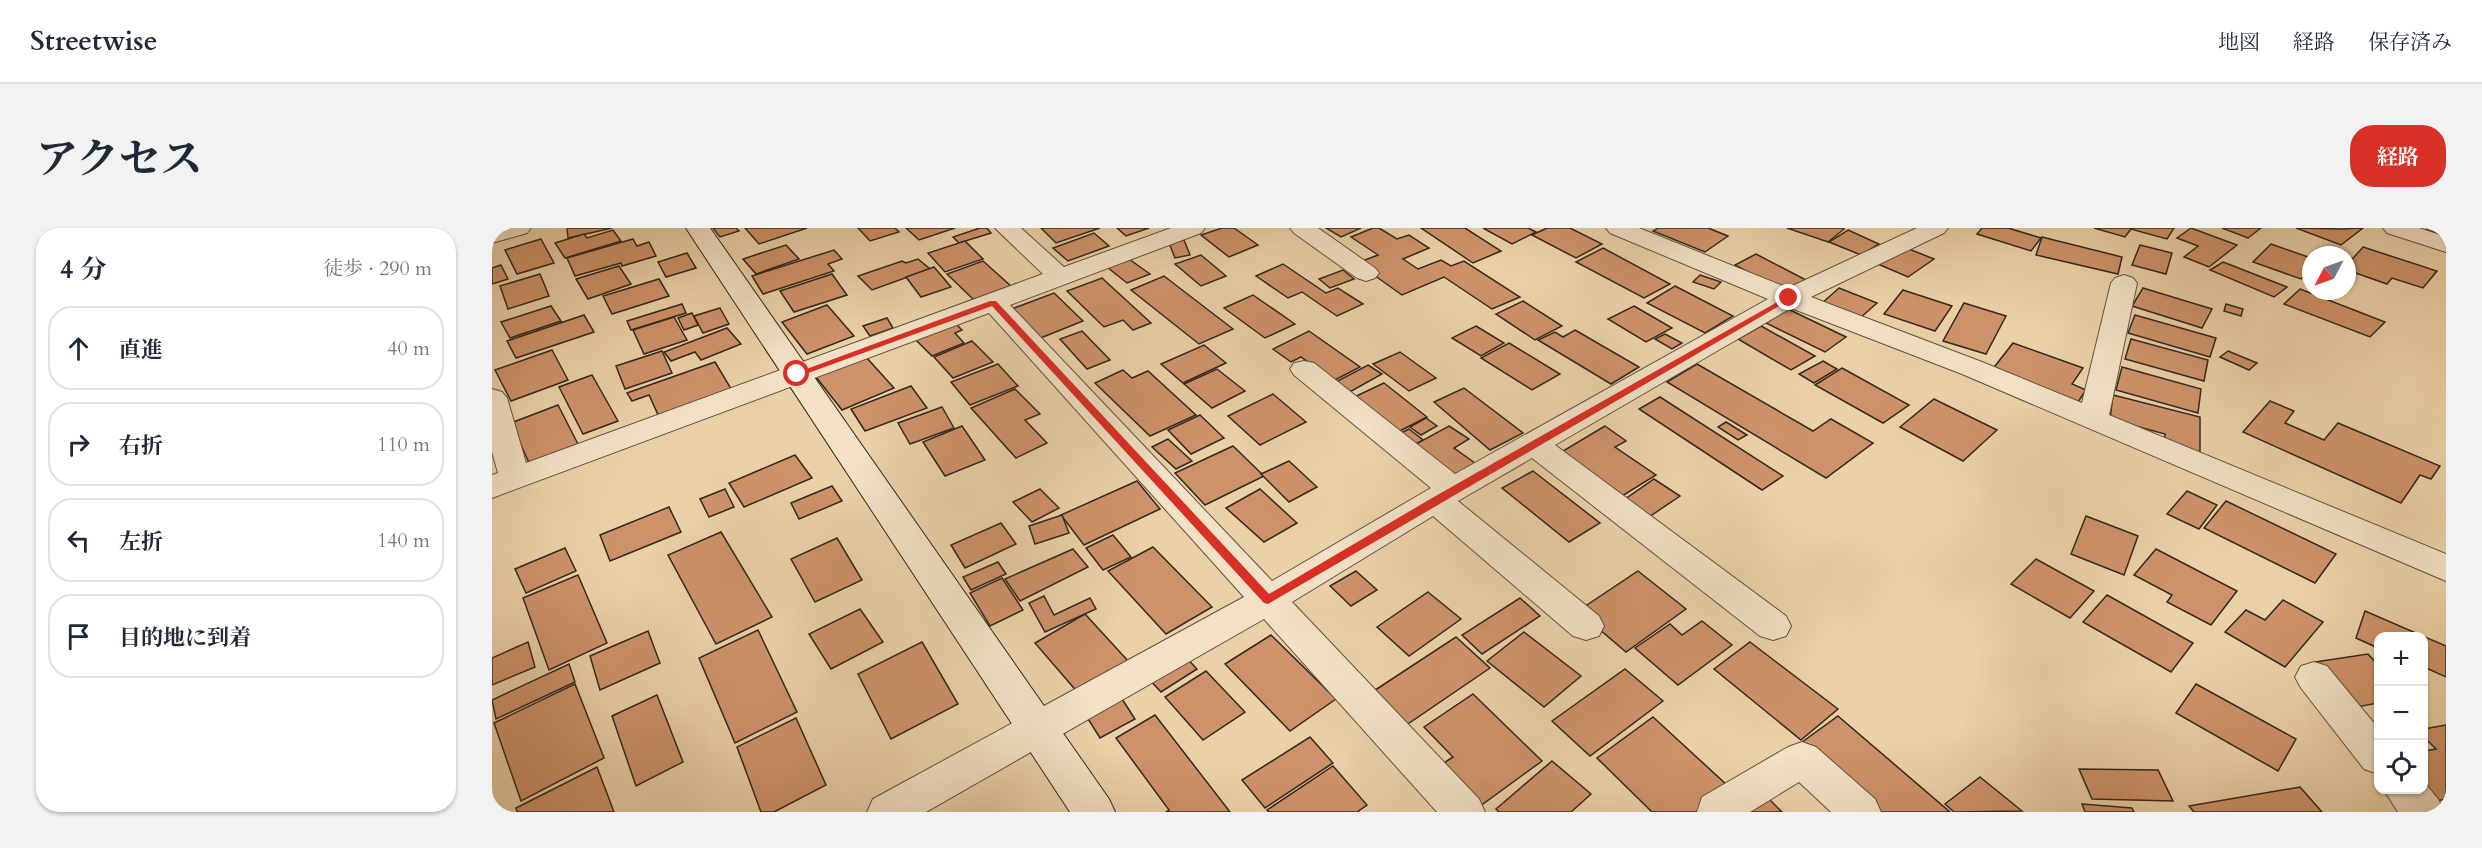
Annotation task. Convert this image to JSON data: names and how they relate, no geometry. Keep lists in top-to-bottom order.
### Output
{
  "north": "bottom left",
  "page": {
    "header": "Streetwise",
    "nav": ["地図", "経路", "保存済み"],
    "title": "アクセス",
    "buttons": "経路",
    "heading": ["4 分", "徒歩 · 290 m"],
    "list": [
      ["直進", "40 m"],
      ["右折", "110 m"],
      ["左折", "140 m"],
      "目的地に到着"
    ],
    "map_buttons": ["+", "−"]
  }
}
